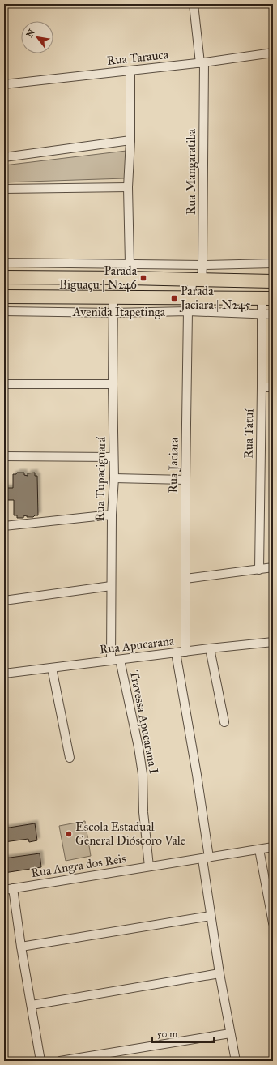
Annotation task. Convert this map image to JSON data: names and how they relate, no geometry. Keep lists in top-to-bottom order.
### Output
{
  "streets": {
    "main road": ["Avenida Itapetinga"],
    "street": [
      "Rua Tarauca",
      "Rua Mangaratiba",
      "Rua Tatuí",
      "Rua Jaciara",
      "Rua Tupaciguará",
      "Rua Apucarana",
      "Travessa Apucarana I",
      "Rua Angra dos Reis"
    ]
  },
  "crossings": [
    ["Rua Tarauca", "Rua Mangaratiba"],
    ["Rua Mangaratiba", "Rua Jaciara"],
    ["Avenida Itapetinga", "Rua Tatuí"],
    ["Avenida Itapetinga", "Rua Jaciara"],
    ["Avenida Itapetinga", "Rua Tupaciguará"],
    ["Rua Jaciara", "Rua Apucarana"],
    ["Rua Tupaciguará", "Rua Apucarana"],
    ["Rua Apucarana", "Travessa Apucarana I"],
    ["Travessa Apucarana I", "Rua Angra dos Reis"]
  ],
  "places": {
    "transit": ["Parada Biguaçu | N246", "Parada Jaciara | N245"],
    "other": ["Escola Estadual General Dióscoro Vale"]
  },
  "scale_bar": "50 m",
  "north": "top left"
}
